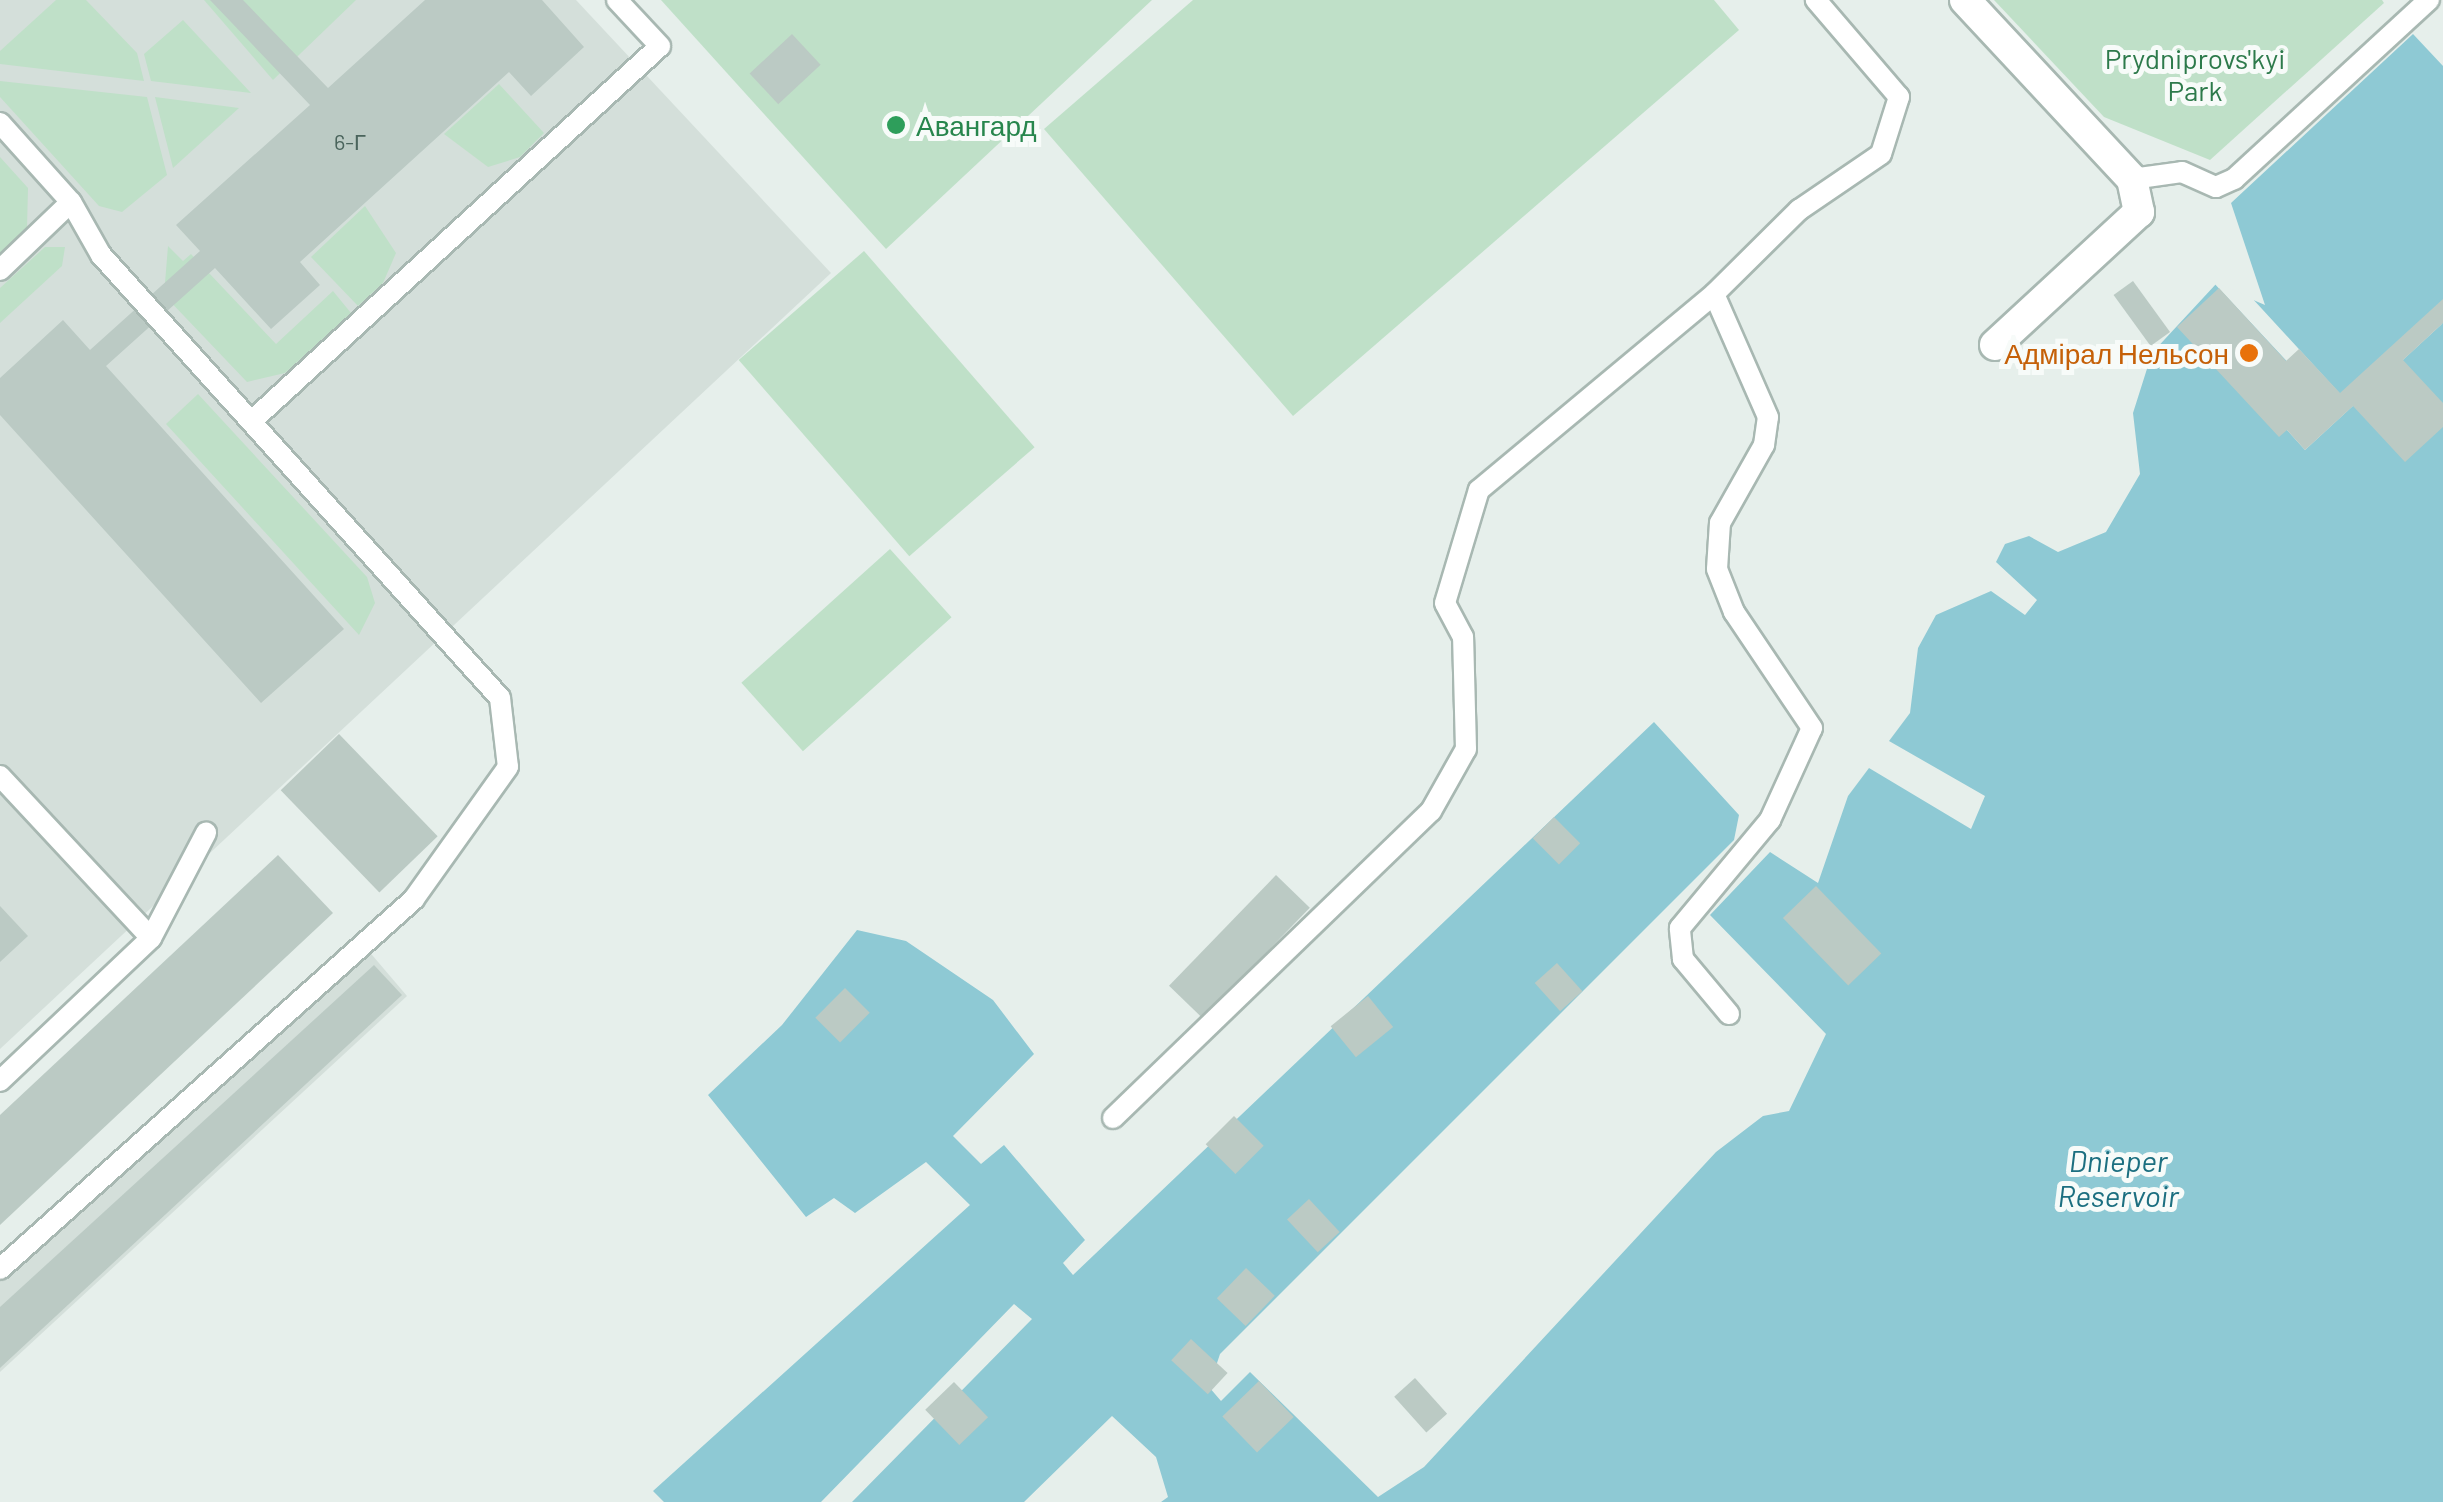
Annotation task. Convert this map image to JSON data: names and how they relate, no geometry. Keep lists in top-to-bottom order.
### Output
{
  "water": ["Dnieper Reservoir"],
  "parks": ["Prydniprovs'kyi Park"],
  "places": ["Авангард", "Адмірал Нельсон"],
  "house_numbers": ["6-Г"]
}
